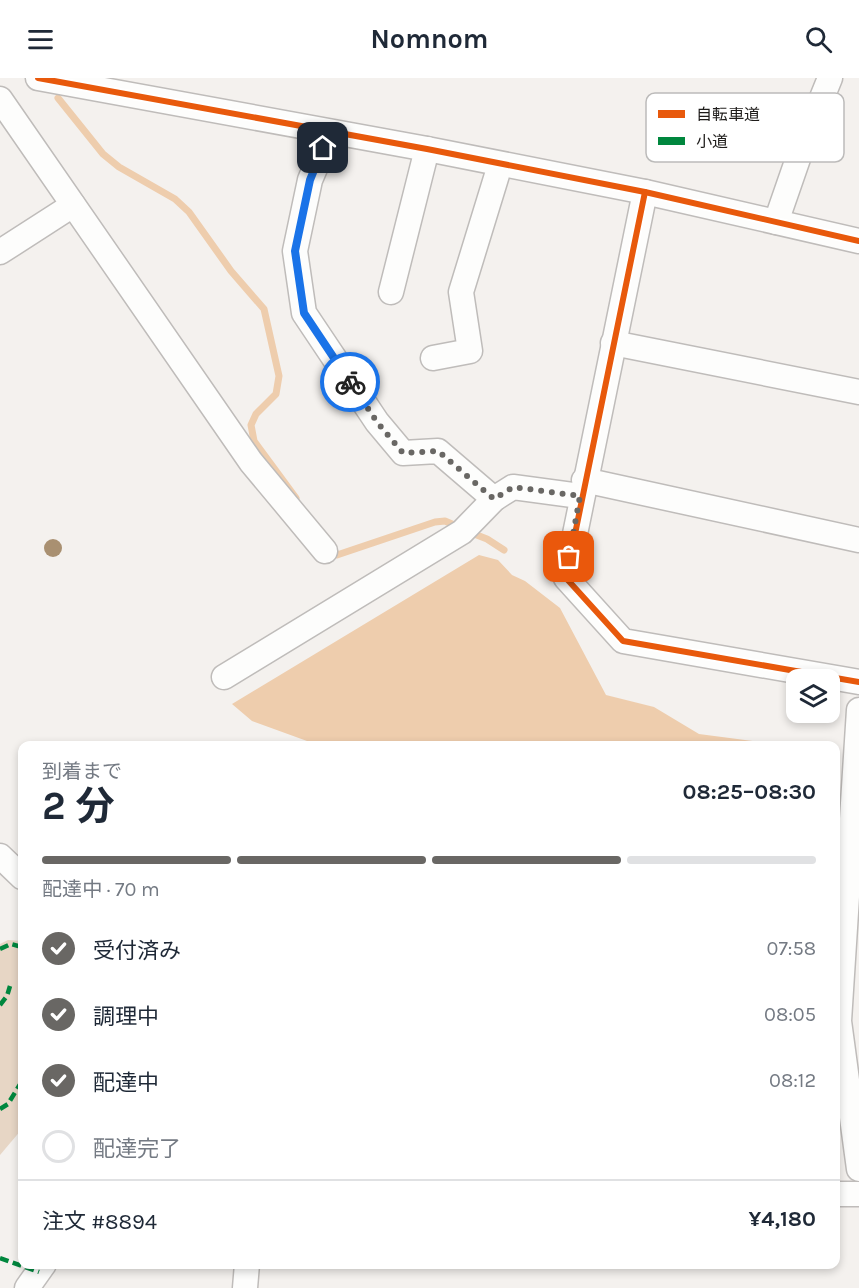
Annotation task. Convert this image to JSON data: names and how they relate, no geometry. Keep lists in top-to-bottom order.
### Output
{
  "legend": ["自転車道", "小道"],
  "page": {
    "header": "Nomnom",
    "heading": ["2 分", "到着まで", "08:25–08:30"],
    "panel": ["注文 #8894", "¥4,180"],
    "bar": "配達中 · 70 m",
    "list": [
      ["受付済み", "07:58"],
      ["調理中", "08:05"],
      ["配達中", "08:12"],
      "配達完了"
    ]
  }
}
